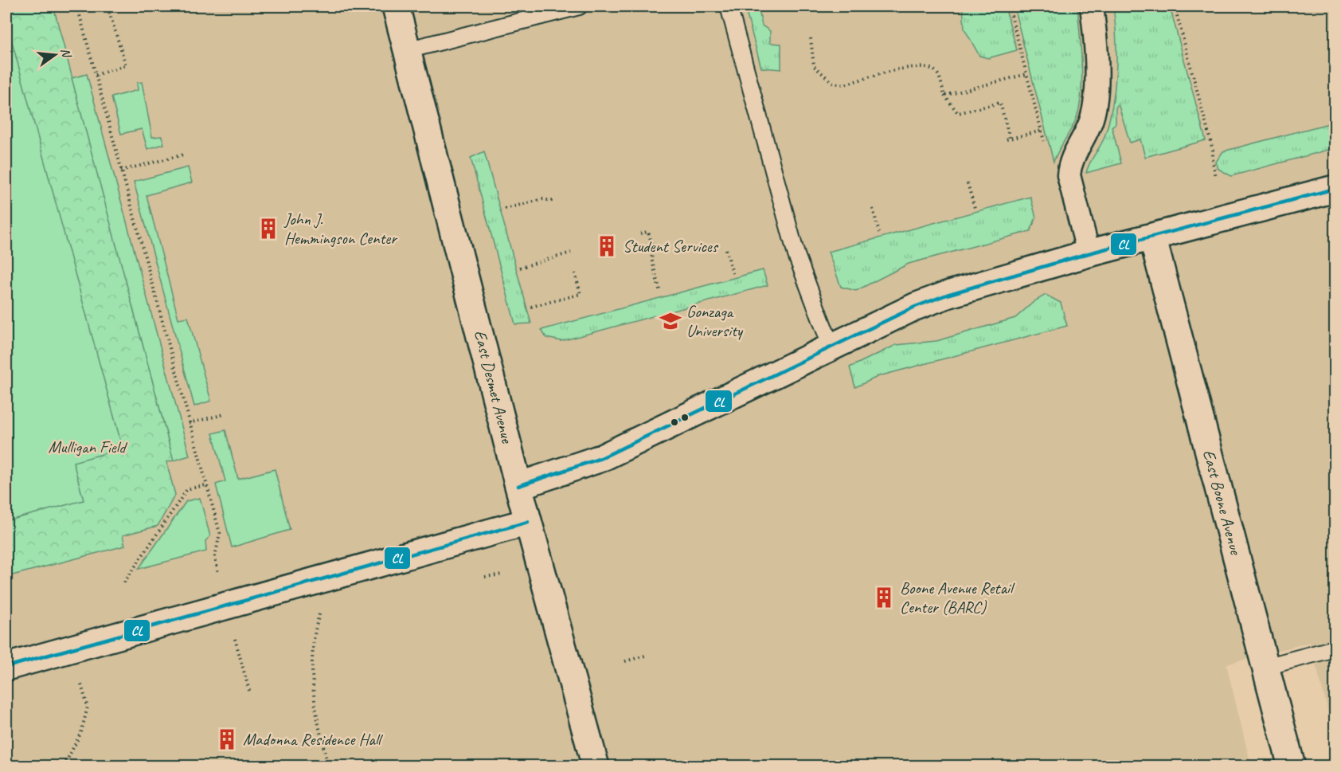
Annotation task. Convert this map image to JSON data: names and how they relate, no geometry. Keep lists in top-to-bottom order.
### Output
{
  "streets": {
    "street": ["East Desmet Avenue", "East Boone Avenue"]
  },
  "parks": ["Mulligan Field"],
  "places": {
    "building": [
      "John J. Hemmingson Center",
      "Student Services",
      "Boone Avenue Retail Center (BARC)",
      "Madonna Residence Hall"
    ],
    "school or university": ["Gonzaga University"]
  },
  "lines": ["transit line CL"],
  "north": "right"
}
